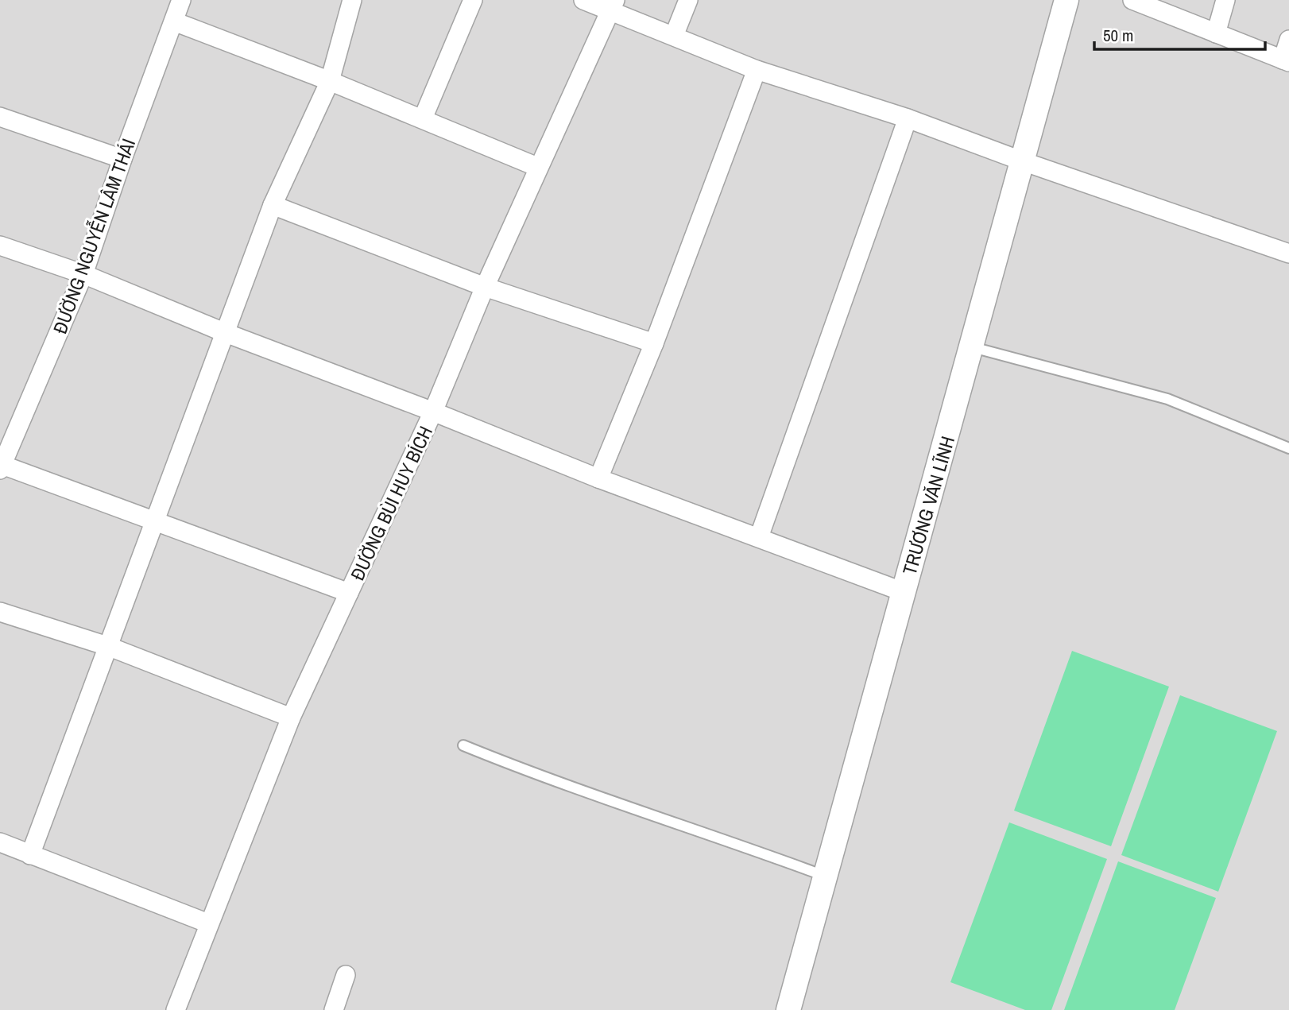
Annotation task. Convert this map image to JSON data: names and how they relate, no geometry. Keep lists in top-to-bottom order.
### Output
{
  "streets": {
    "street": ["ĐƯỜNG NGUYỄN LÂM THÁI", "ĐƯỜNG BÙI HUY BÍCH", "TRƯƠNG VĂN LĨNH"]
  },
  "scale_bar": "50 m"
}
